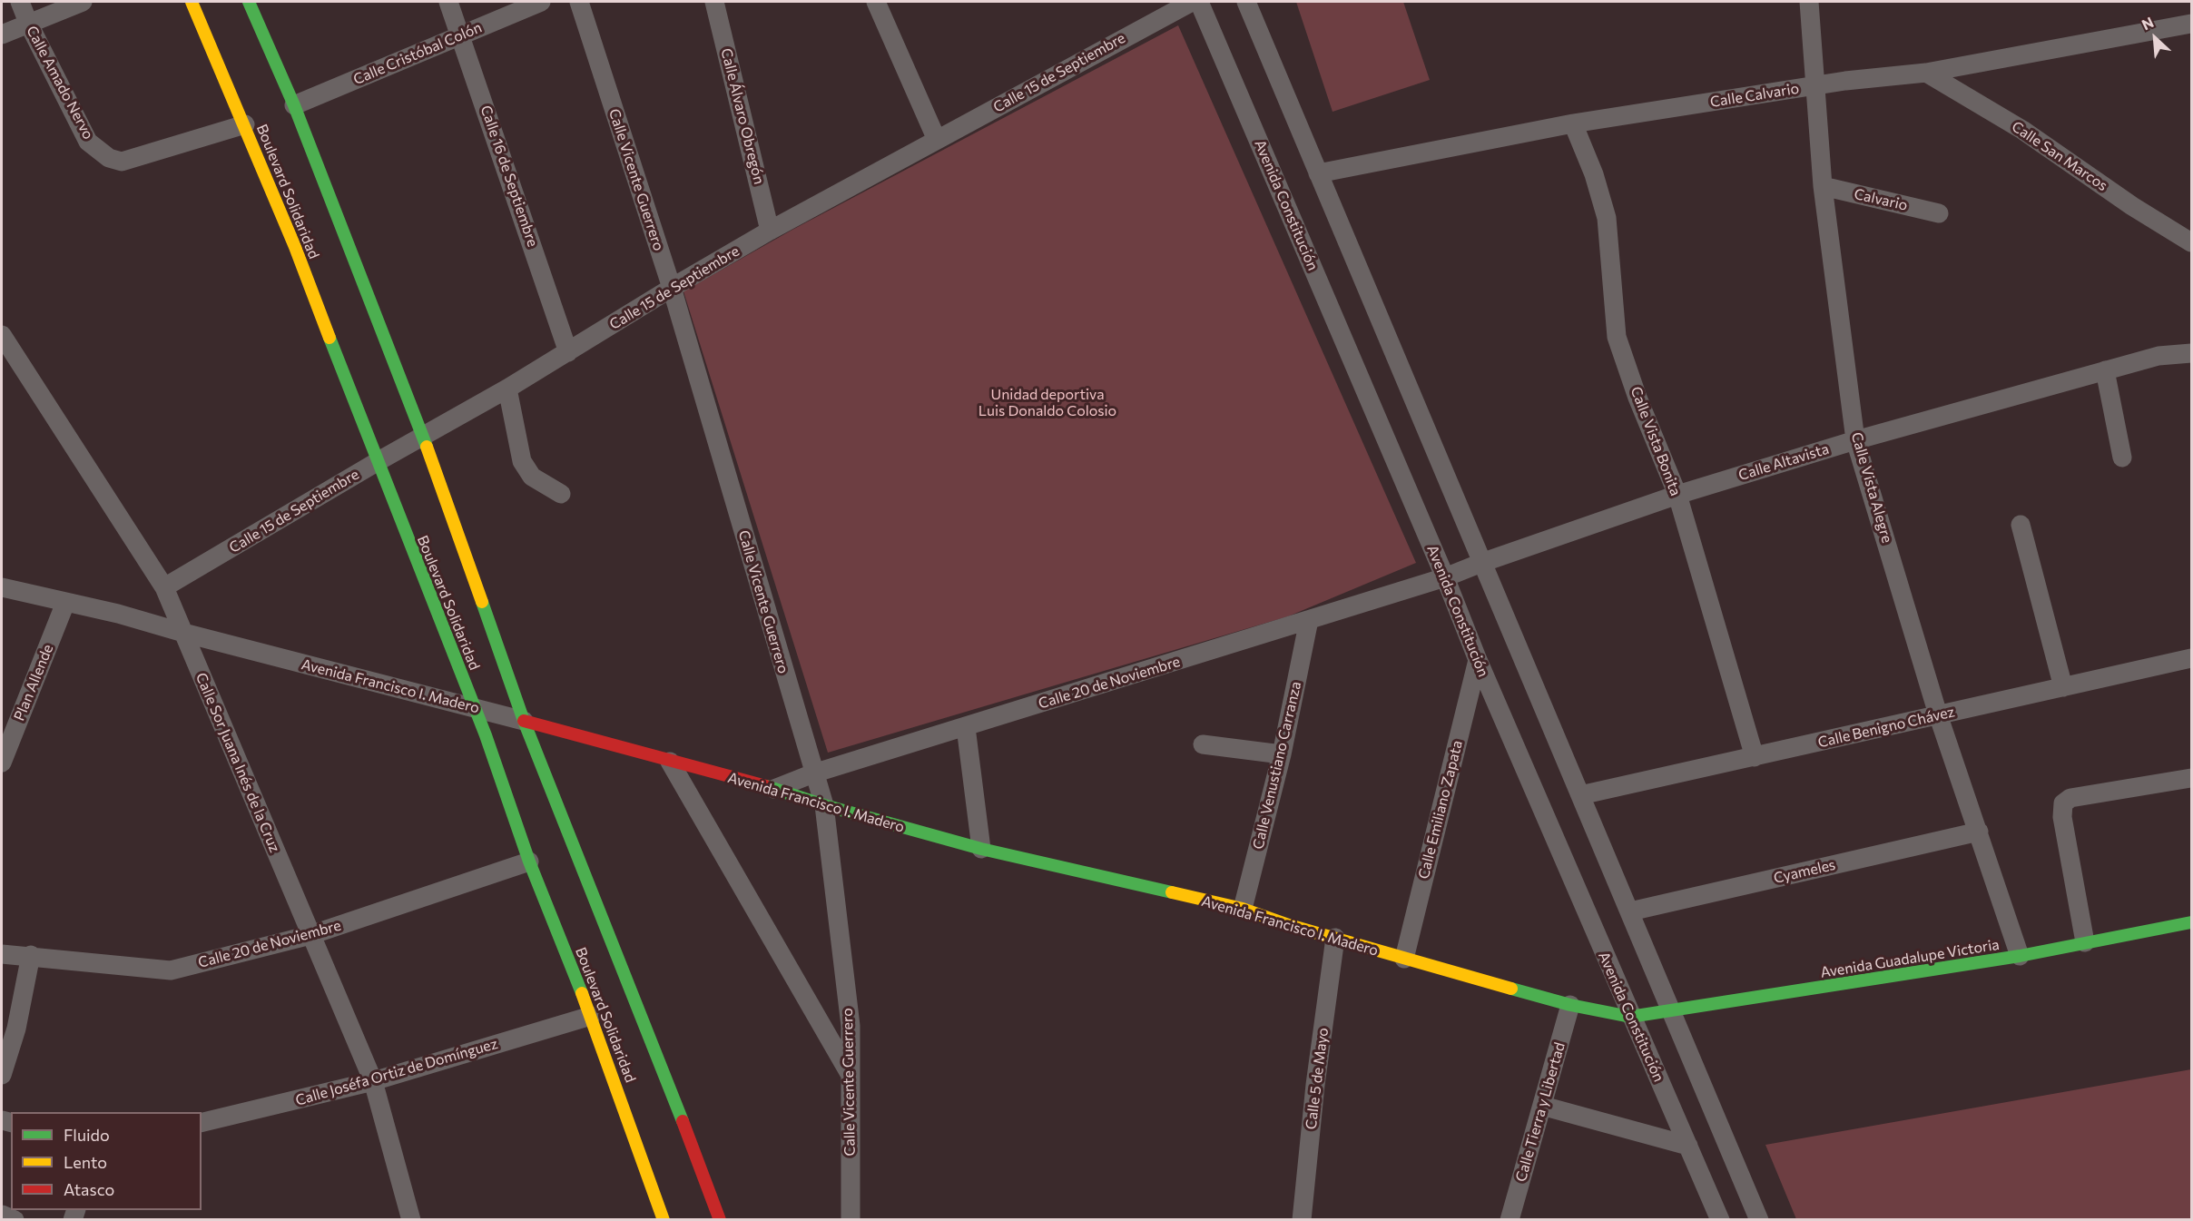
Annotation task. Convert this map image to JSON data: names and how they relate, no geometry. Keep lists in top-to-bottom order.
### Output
{
  "streets": {
    "main road": ["Boulevard Solidaridad", "Avenida Francisco I. Madero", "Avenida Guadalupe Victoria"],
    "street": [
      "Calle Cristóbal Colón",
      "Calle 15 de Septiembre",
      "Calle Amado Nervo",
      "Calle Calvario",
      "Calle Álvaro Obregón",
      "Calle San Marcos",
      "Calle 16 de Septiembre",
      "Calle Vicente Guerrero",
      "Calvario",
      "Avenida Constitución",
      "Calle Vista Bonita",
      "Calle Altavista",
      "Calle Vista Alegre",
      "Plan Allende",
      "Calle 20 de Noviembre",
      "Calle Benigno Chávez",
      "Calle Sor Juana Inés de la Cruz",
      "Calle Venustiano Carranza",
      "Calle Emiliano Zapata",
      "Cyameles",
      "Calle Joséfa Ortiz de Domínguez",
      "Calle 5 de Mayo",
      "Calle Tierra y Libertad"
    ]
  },
  "crossings": [
    ["Calle Cristóbal Colón", "Calle 16 de Septiembre"],
    ["Calle Cristóbal Colón", "Boulevard Solidaridad"],
    ["Calle 15 de Septiembre", "Calle Álvaro Obregón"],
    ["Calle 15 de Septiembre", "Calle 16 de Septiembre"],
    ["Calle 15 de Septiembre", "Calle Vicente Guerrero"],
    ["Calle 15 de Septiembre", "Boulevard Solidaridad"],
    ["Calle 15 de Septiembre", "Calle Sor Juana Inés de la Cruz"],
    ["Calle Amado Nervo", "Boulevard Solidaridad"],
    ["Calle Calvario", "Calle San Marcos"],
    ["Calle Calvario", "Calle Vista Bonita"],
    ["Calle Calvario", "Calle Vista Alegre"],
    ["Calle Vicente Guerrero", "Calle 20 de Noviembre"],
    ["Calle Vicente Guerrero", "Avenida Francisco I. Madero"],
    ["Boulevard Solidaridad", "Calle 20 de Noviembre"],
    ["Boulevard Solidaridad", "Avenida Francisco I. Madero"],
    ["Boulevard Solidaridad", "Calle Joséfa Ortiz de Domínguez"],
    ["Calvario", "Calle Vista Alegre"],
    ["Avenida Constitución", "Calle Altavista"],
    ["Avenida Constitución", "Calle 20 de Noviembre"],
    ["Avenida Constitución", "Avenida Francisco I. Madero"],
    ["Avenida Constitución", "Calle Emiliano Zapata"],
    ["Avenida Constitución", "Avenida Guadalupe Victoria"],
    ["Calle Vista Bonita", "Calle Altavista"],
    ["Calle Vista Bonita", "Calle Benigno Chávez"],
    ["Calle Altavista", "Calle Vista Alegre"],
    ["Calle Altavista", "Calle 20 de Noviembre"],
    ["Calle Vista Alegre", "Calle Benigno Chávez"],
    ["Calle Vista Alegre", "Cyameles"],
    ["Calle Vista Alegre", "Avenida Guadalupe Victoria"],
    ["Plan Allende", "Avenida Francisco I. Madero"],
    ["Calle 20 de Noviembre", "Avenida Francisco I. Madero"],
    ["Calle 20 de Noviembre", "Calle Sor Juana Inés de la Cruz"],
    ["Calle 20 de Noviembre", "Calle Venustiano Carranza"],
    ["Avenida Francisco I. Madero", "Calle Sor Juana Inés de la Cruz"],
    ["Avenida Francisco I. Madero", "Calle Venustiano Carranza"],
    ["Avenida Francisco I. Madero", "Calle Emiliano Zapata"],
    ["Avenida Francisco I. Madero", "Avenida Guadalupe Victoria"],
    ["Avenida Francisco I. Madero", "Calle 5 de Mayo"],
    ["Avenida Francisco I. Madero", "Calle Tierra y Libertad"],
    ["Calle Sor Juana Inés de la Cruz", "Calle Joséfa Ortiz de Domínguez"]
  ],
  "parks": ["Unidad deportiva Luis Donaldo Colosio"],
  "legend": ["Fluido", "Lento", "Atasco"],
  "north": "top left"
}
